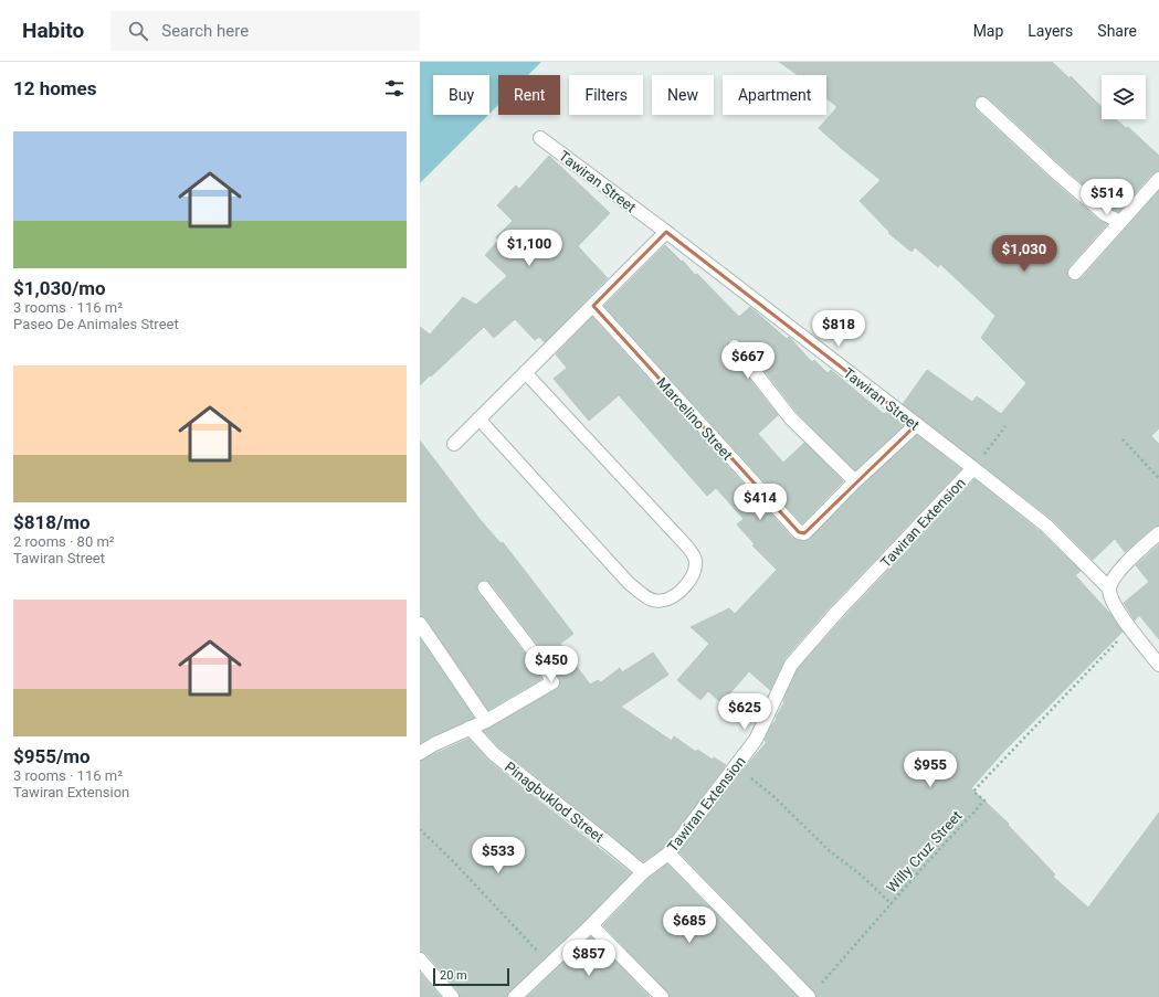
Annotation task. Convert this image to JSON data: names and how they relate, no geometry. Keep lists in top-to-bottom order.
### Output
{
  "streets": {
    "street": [
      "Tawiran Street",
      "Marcelino Street",
      "Tawiran Extension",
      "Pinagbuklod Street"
    ],
    "path": ["Willy Cruz Street"]
  },
  "crossings": [
    ["Tawiran Street", "Marcelino Street"],
    ["Tawiran Street", "Tawiran Extension"],
    ["Tawiran Extension", "Pinagbuklod Street"]
  ],
  "scale_bar": "20 m",
  "page": {
    "header": "Habito",
    "search": "Search here",
    "nav": ["Map", "Layers", "Share"],
    "heading": "12 homes",
    "chip": [
      "Buy",
      "Rent",
      "Filters",
      "New",
      "Apartment"
    ],
    "list": [
      {
        "name": "$1,030/mo",
        "note": "3 rooms · 116 m² · Paseo De Animales Street"
      },
      {
        "name": "$818/mo",
        "note": "2 rooms · 80 m² · Tawiran Street"
      },
      {
        "name": "$955/mo",
        "note": "3 rooms · 116 m² · Tawiran Extension"
      }
    ],
    "price": [
      "$514",
      "$1,100",
      "$1,030",
      "$818",
      "$667",
      "$414",
      "$450",
      "$625",
      "$955",
      "$533",
      "$685",
      "$857"
    ],
    "scale": "20 m"
  }
}
